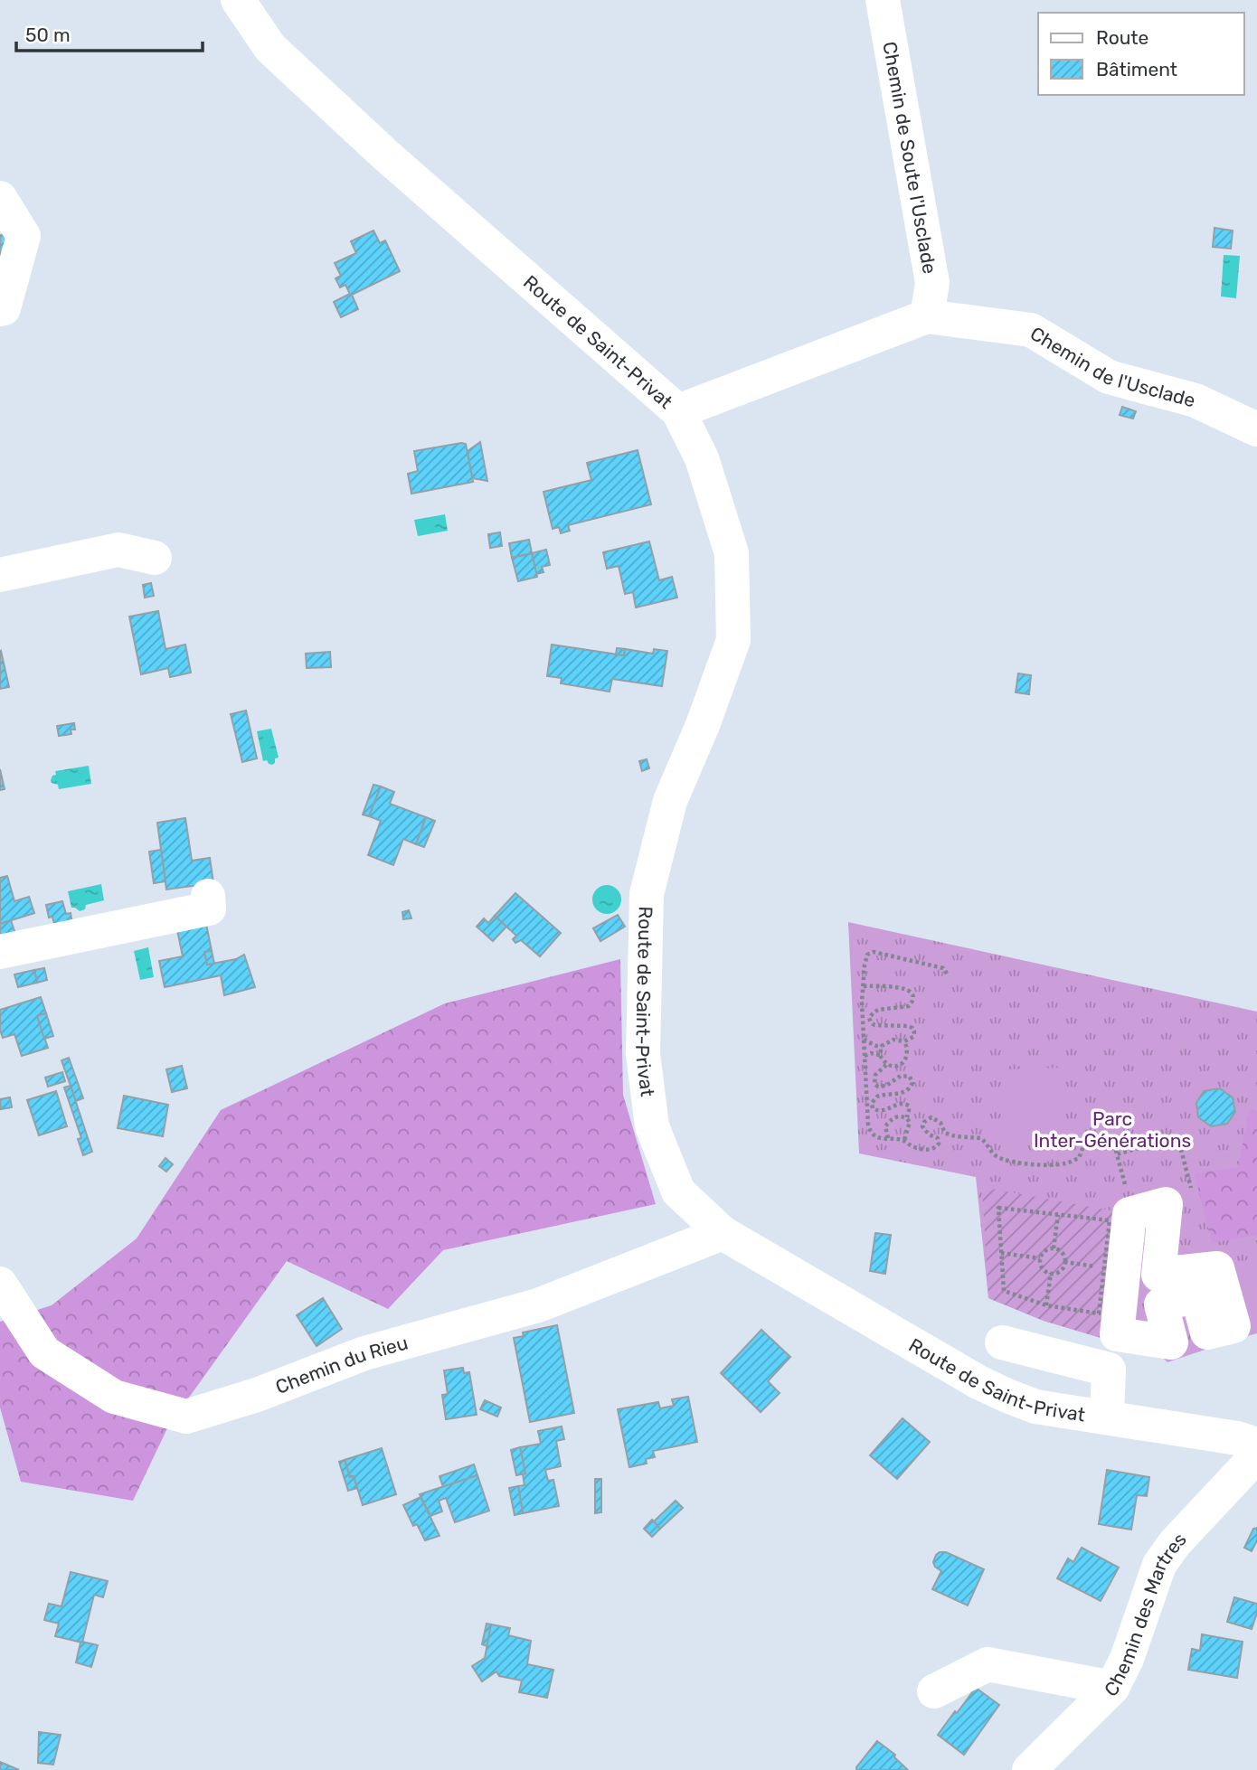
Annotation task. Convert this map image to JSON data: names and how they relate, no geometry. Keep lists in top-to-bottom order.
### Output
{
  "streets": {
    "street": [
      "Chemin de Soute l'Usclade",
      "Route de Saint-Privat",
      "Chemin de l'Usclade",
      "Chemin du Rieu",
      "Chemin des Martres"
    ]
  },
  "crossings": [
    ["Chemin de Soute l'Usclade", "Chemin de l'Usclade"],
    ["Route de Saint-Privat", "Chemin de l'Usclade"],
    ["Route de Saint-Privat", "Chemin du Rieu"]
  ],
  "parks": ["Parc Inter-Générations"],
  "legend": ["Route", "Bâtiment"],
  "scale_bar": "50 m"
}
